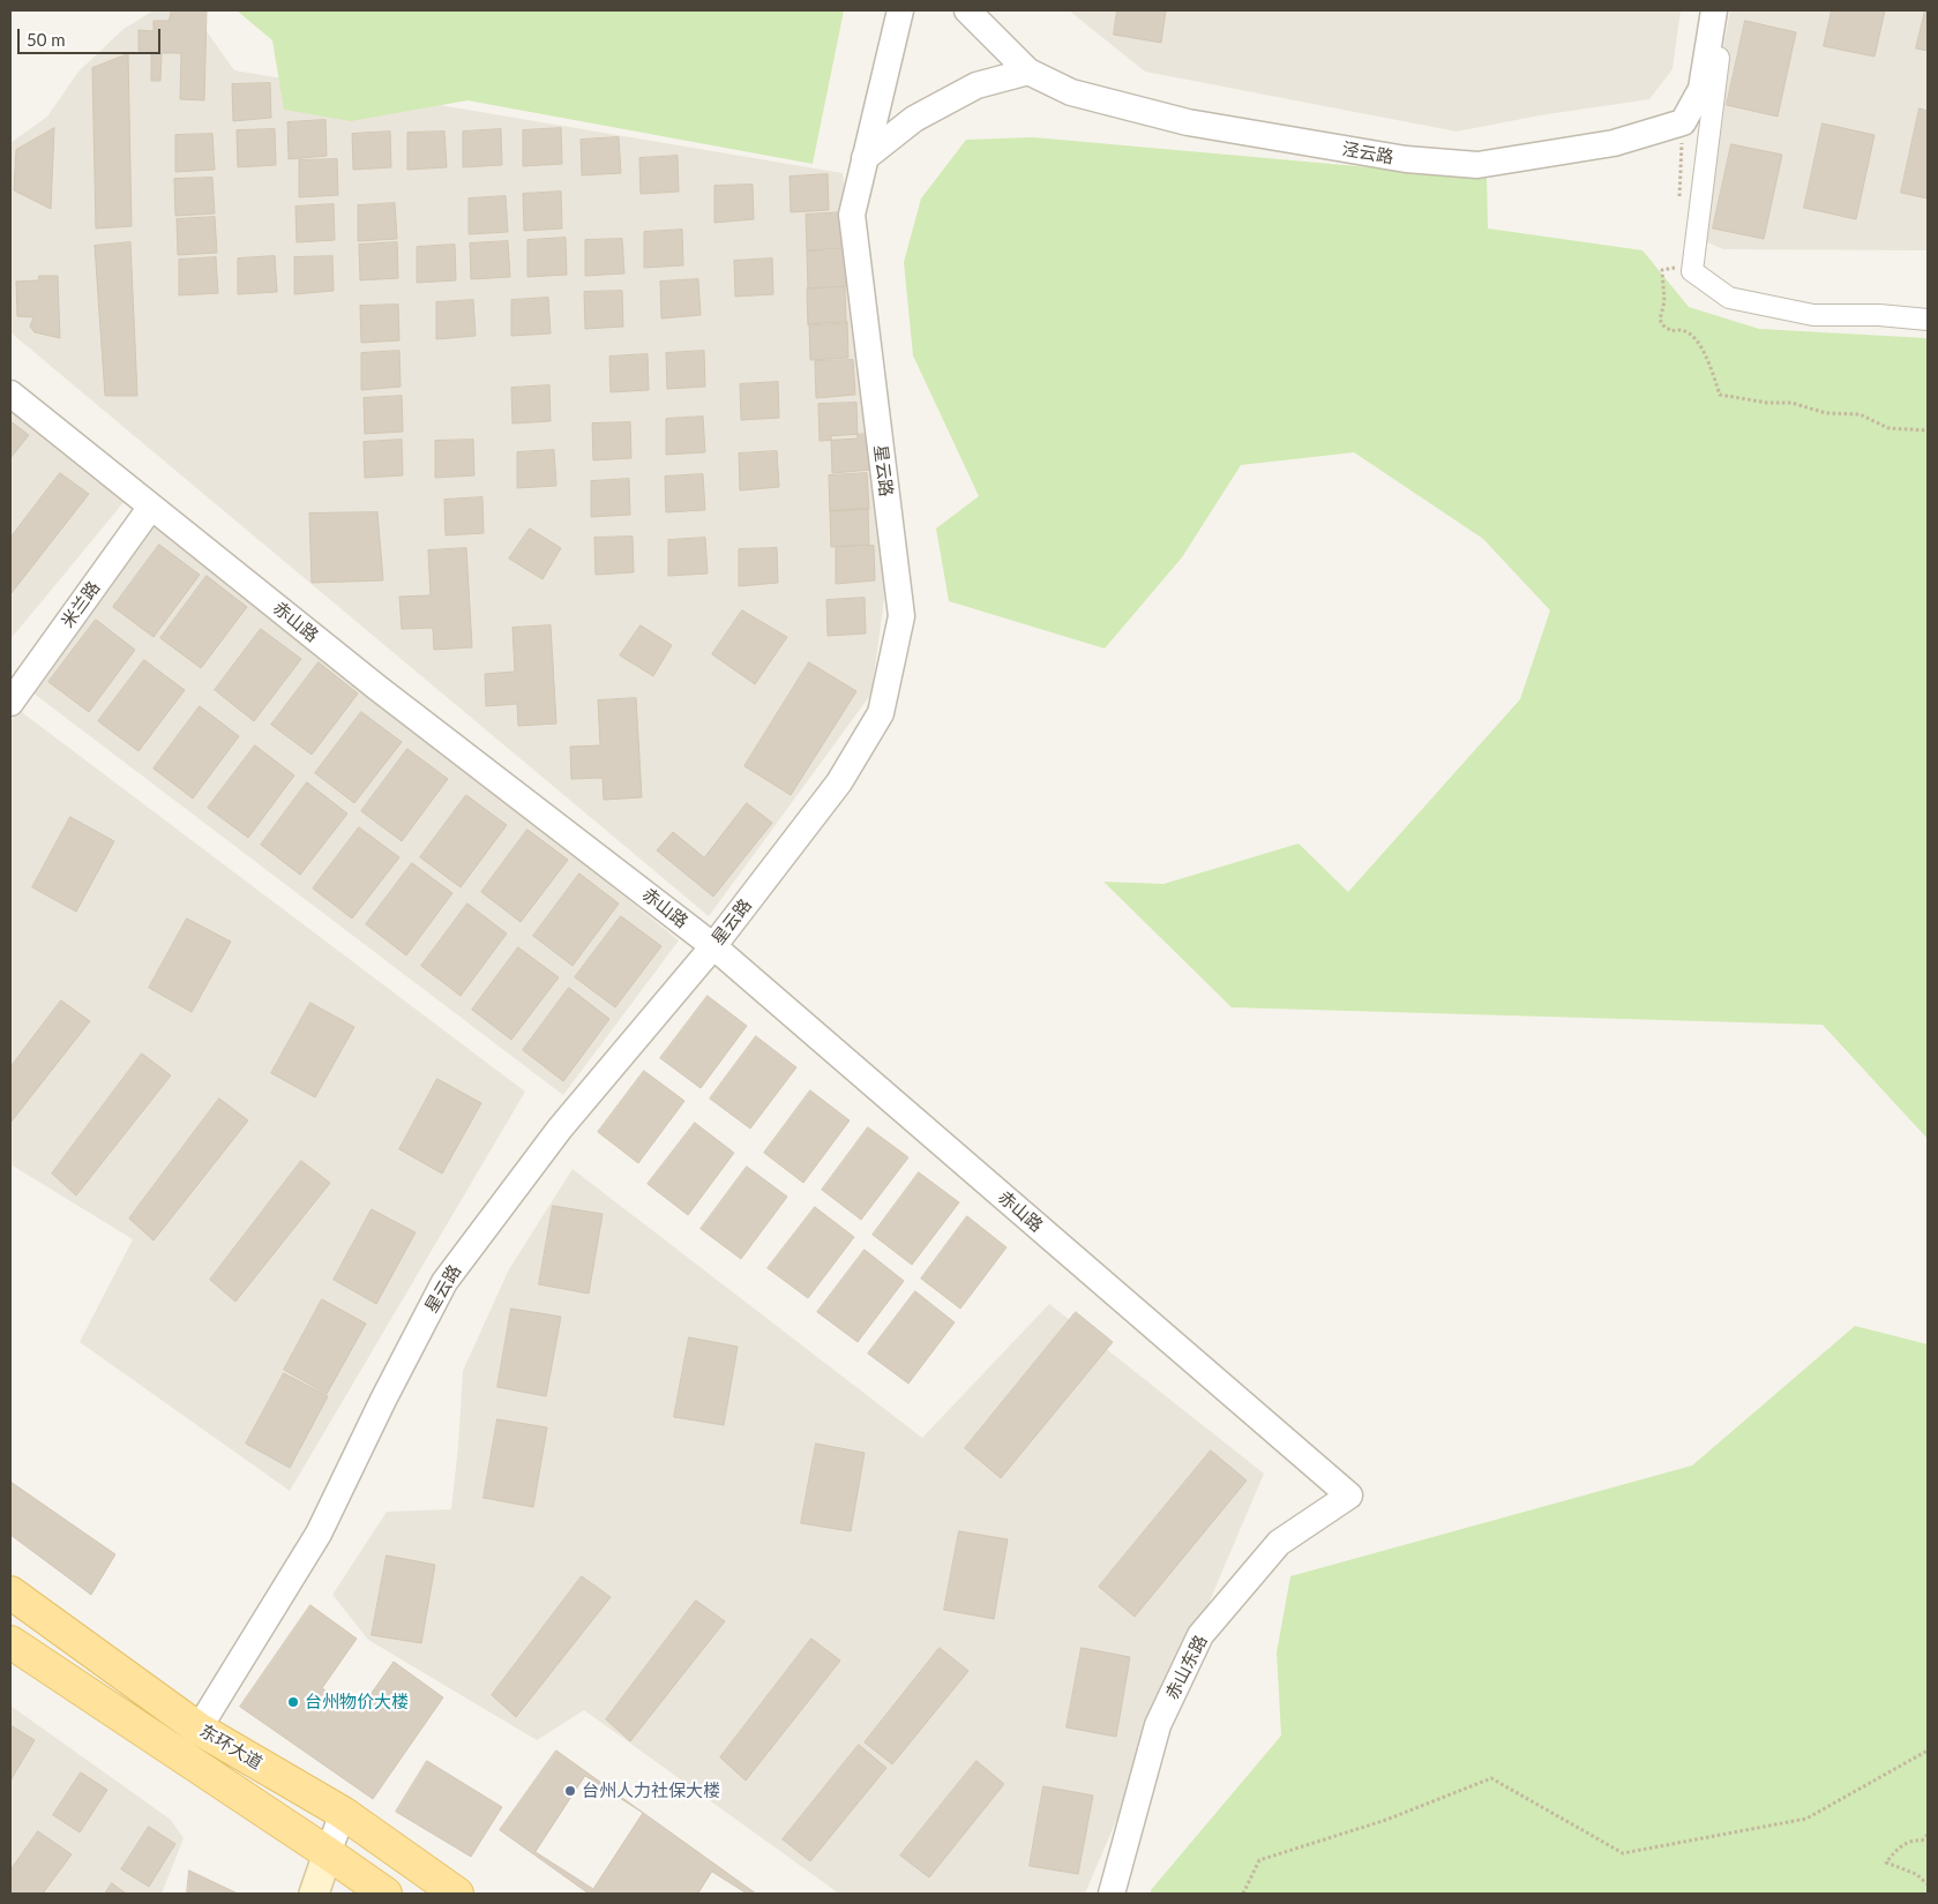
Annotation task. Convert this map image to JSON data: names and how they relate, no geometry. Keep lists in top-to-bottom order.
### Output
{
  "streets": {
    "main road": ["东环大道"],
    "street": [
      "泾云路",
      "星云路",
      "米兰路",
      "赤山路",
      "赤山东路"
    ]
  },
  "crossings": [
    ["星云路", "赤山路"],
    ["星云路", "东环大道"],
    ["米兰路", "赤山路"],
    ["赤山路", "赤山东路"]
  ],
  "places": ["台州物价大楼", "台州人力社保大楼"],
  "scale_bar": "50 m"
}
